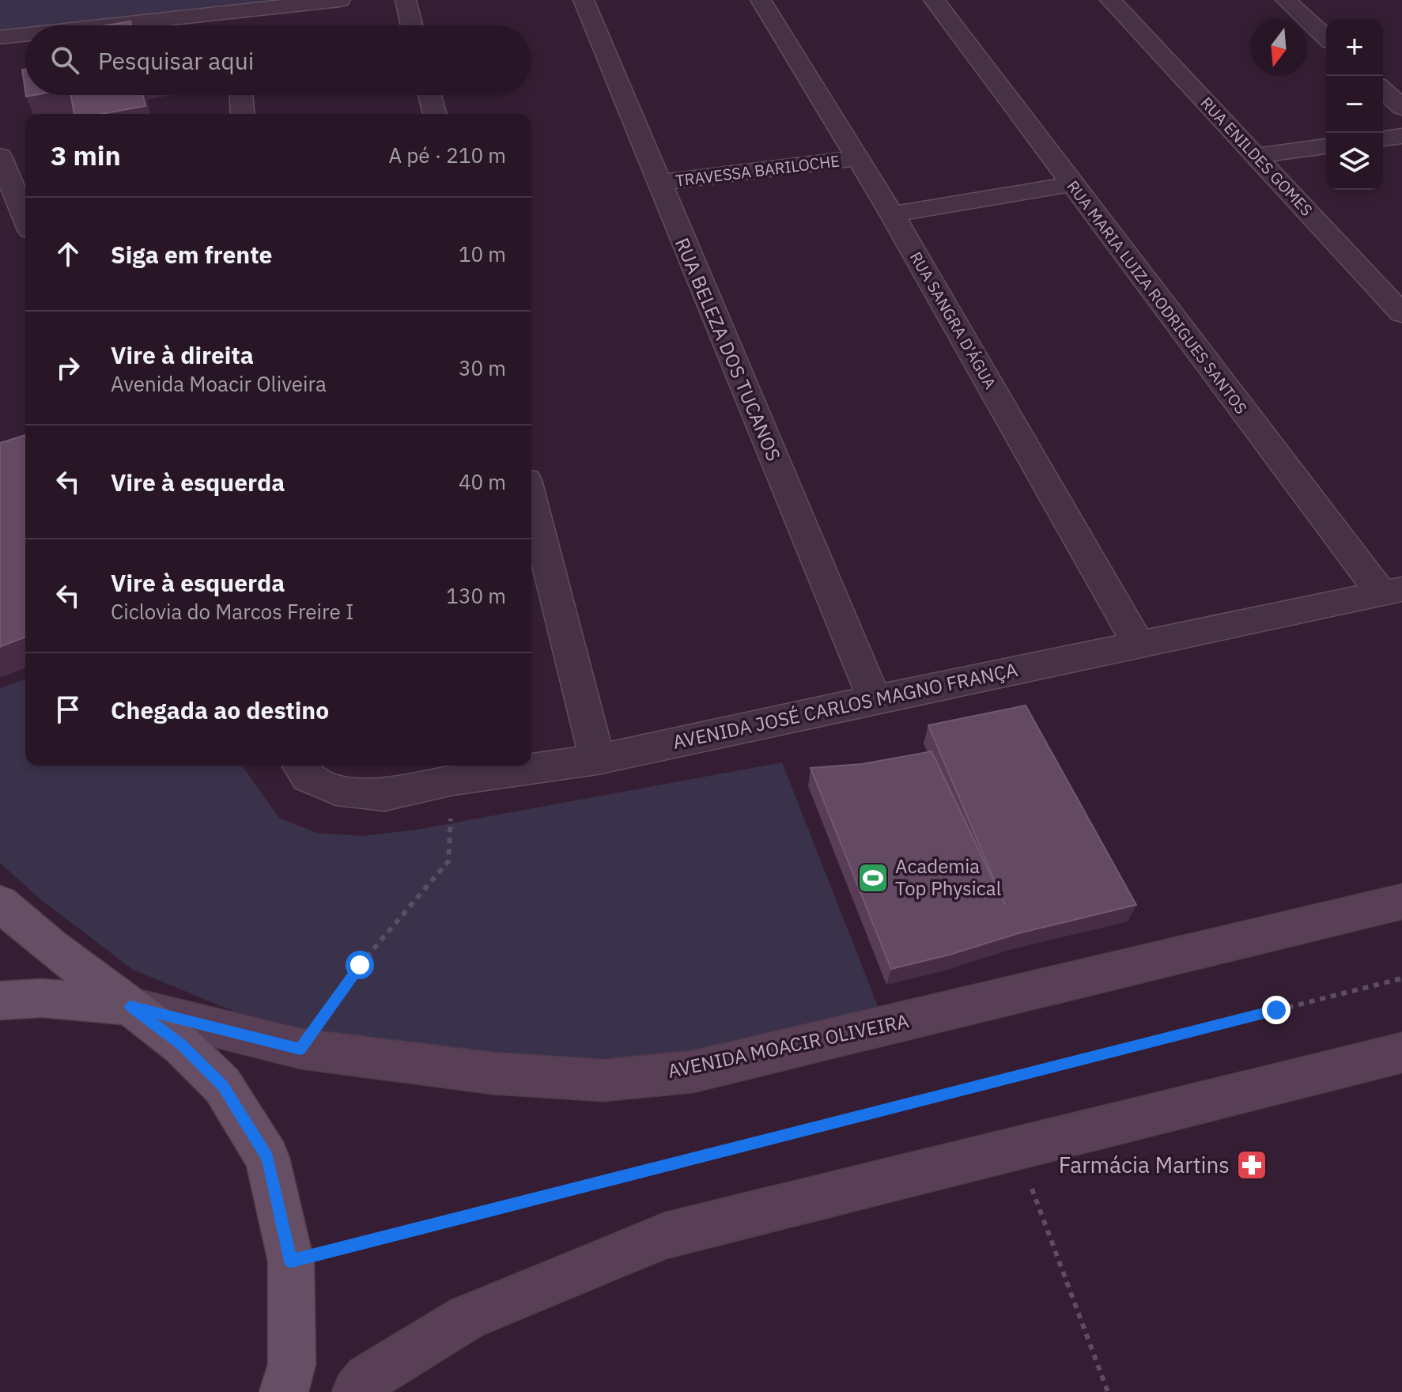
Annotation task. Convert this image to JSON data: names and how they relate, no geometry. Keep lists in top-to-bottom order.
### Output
{
  "streets": {
    "main road": ["AVENIDA MOACIR OLIVEIRA"],
    "street": [
      "RUA ENILDES GOMES",
      "TRAVESSA BARILOCHE",
      "RUA MARIA LUIZA RODRIGUES SANTOS",
      "RUA SANGRA D'ÁGUA",
      "RUA BELEZA DOS TUCANOS",
      "AVENIDA JOSÉ CARLOS MAGNO FRANÇA"
    ]
  },
  "crossings": [
    ["TRAVESSA BARILOCHE", "RUA SANGRA D'ÁGUA"],
    ["TRAVESSA BARILOCHE", "RUA BELEZA DOS TUCANOS"],
    ["RUA MARIA LUIZA RODRIGUES SANTOS", "AVENIDA JOSÉ CARLOS MAGNO FRANÇA"],
    ["RUA SANGRA D'ÁGUA", "AVENIDA JOSÉ CARLOS MAGNO FRANÇA"],
    ["RUA BELEZA DOS TUCANOS", "AVENIDA JOSÉ CARLOS MAGNO FRANÇA"]
  ],
  "places": {
    "sports": ["Academia Top Physical"],
    "pharmacy": ["Farmácia Martins"]
  },
  "north": "bottom",
  "page": {
    "map_buttons": ["+", "−"],
    "search": "Pesquisar aqui",
    "heading": ["3 min", "A pé · 210 m"],
    "list": [
      ["Siga em frente", "10 m"],
      ["Vire à direita", "Avenida Moacir Oliveira", "30 m"],
      ["Vire à esquerda", "40 m"],
      ["Vire à esquerda", "Ciclovia do Marcos Freire I", "130 m"],
      "Chegada ao destino"
    ]
  }
}
